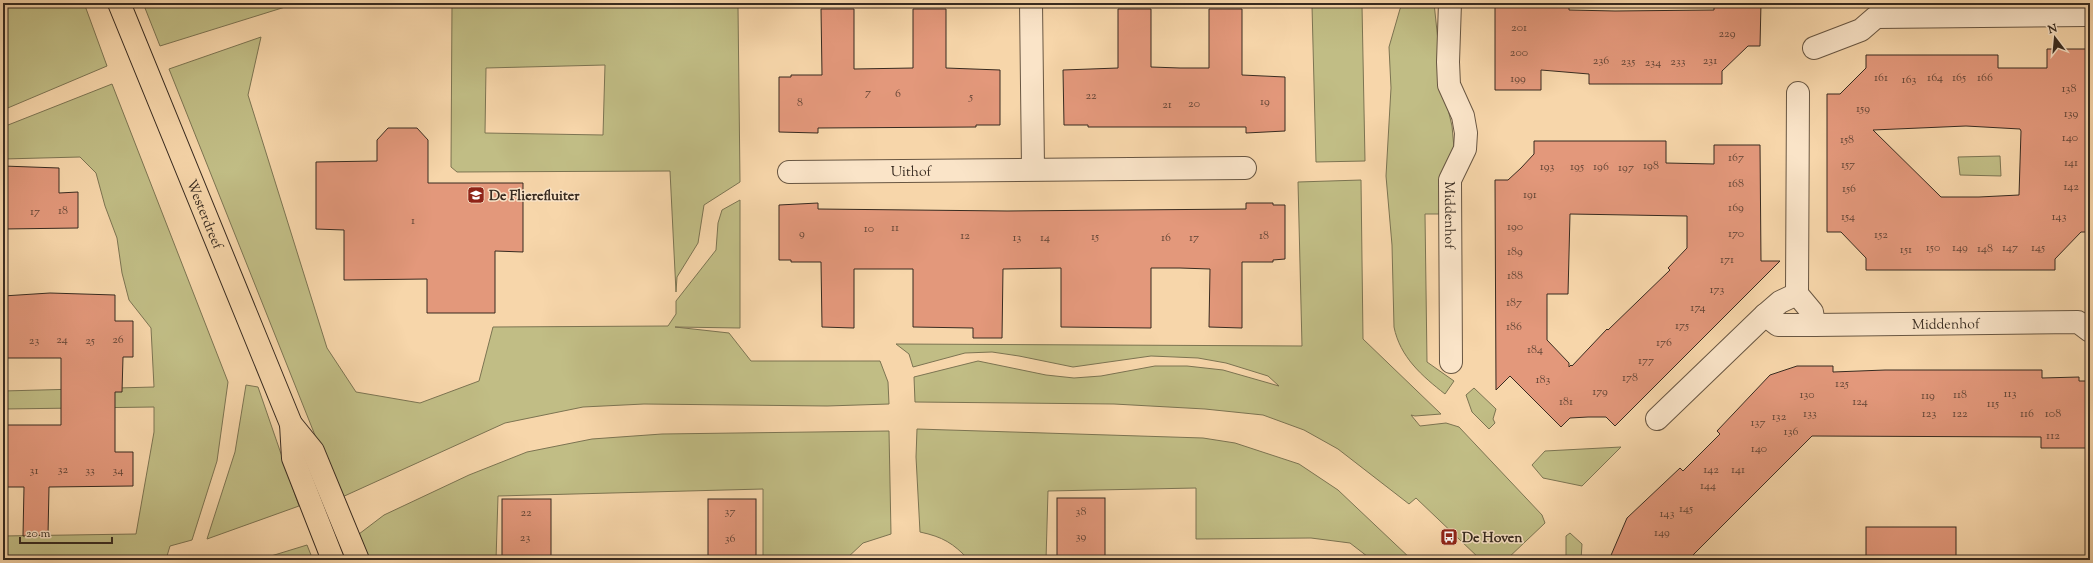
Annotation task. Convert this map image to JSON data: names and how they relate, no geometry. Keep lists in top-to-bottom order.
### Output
{
  "streets": {
    "main road": ["Westerdreef"],
    "street": ["Uithof", "Middenhof"]
  },
  "places": {
    "school or university": ["De Flierefluiter"],
    "bus stop": ["De Hoven"]
  },
  "house_numbers": [
    "201",
    "229",
    "200",
    "236",
    "231",
    "235",
    "233",
    "234",
    "161",
    "164",
    "165",
    "166",
    "199",
    "163",
    "138",
    "7",
    "6",
    "22",
    "5",
    "19",
    "8",
    "20",
    "21",
    "159",
    "139",
    "140",
    "158",
    "167",
    "141",
    "157",
    "198",
    "193",
    "195",
    "196",
    "197",
    "168",
    "142",
    "156",
    "191",
    "169",
    "18",
    "17",
    "154",
    "143",
    "1",
    "190",
    "11",
    "10",
    "9",
    "170",
    "152",
    "12",
    "18",
    "15",
    "13",
    "14",
    "16",
    "17",
    "150",
    "149",
    "147",
    "145",
    "148",
    "151",
    "189",
    "171",
    "188",
    "173",
    "187",
    "174",
    "175",
    "186",
    "24",
    "26",
    "23",
    "25",
    "176",
    "184",
    "177",
    "178",
    "183",
    "125",
    "179",
    "113",
    "130",
    "118",
    "119",
    "181",
    "124",
    "115",
    "133",
    "123",
    "122",
    "116",
    "108",
    "132",
    "137",
    "136",
    "112",
    "140",
    "32",
    "142",
    "141",
    "31",
    "33",
    "34",
    "144",
    "145",
    "37",
    "38",
    "22",
    "143",
    "149",
    "39",
    "23",
    "36"
  ],
  "scale_bar": "20 m",
  "north": "top"
}
